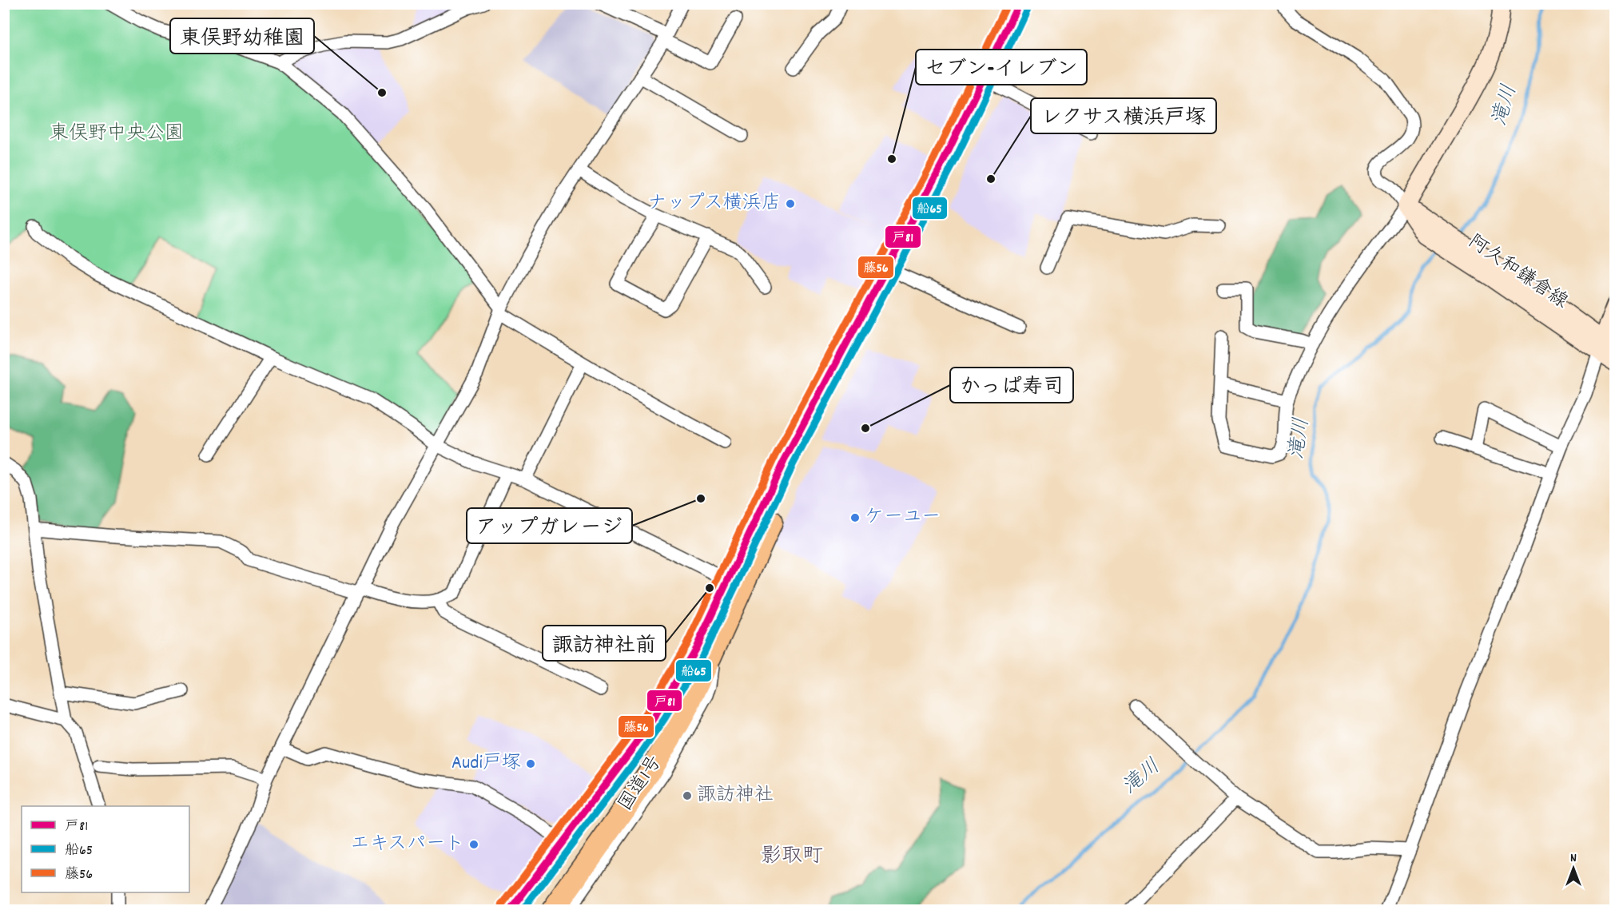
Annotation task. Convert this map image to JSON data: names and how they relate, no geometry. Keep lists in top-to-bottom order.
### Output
{
  "streets": {
    "highway": ["国道1号"],
    "main road": ["阿久和鎌倉線"]
  },
  "districts": ["影取町"],
  "water": ["滝川"],
  "parks": ["東俣野中央公園"],
  "places": [
    "東俣野幼稚園",
    "セブン-イレブン",
    "レクサス横浜戸塚",
    "ナップス横浜店",
    "かっぱ寿司",
    "アップガレージ",
    "ケーユー",
    "諏訪神社前",
    "Audi戸塚",
    "諏訪神社",
    "エキスパート"
  ],
  "lines": ["transit line 戸81", "transit line 藤56", "transit line 船65"],
  "legend": ["戸81", "船65", "藤56"],
  "north": "top"
}
